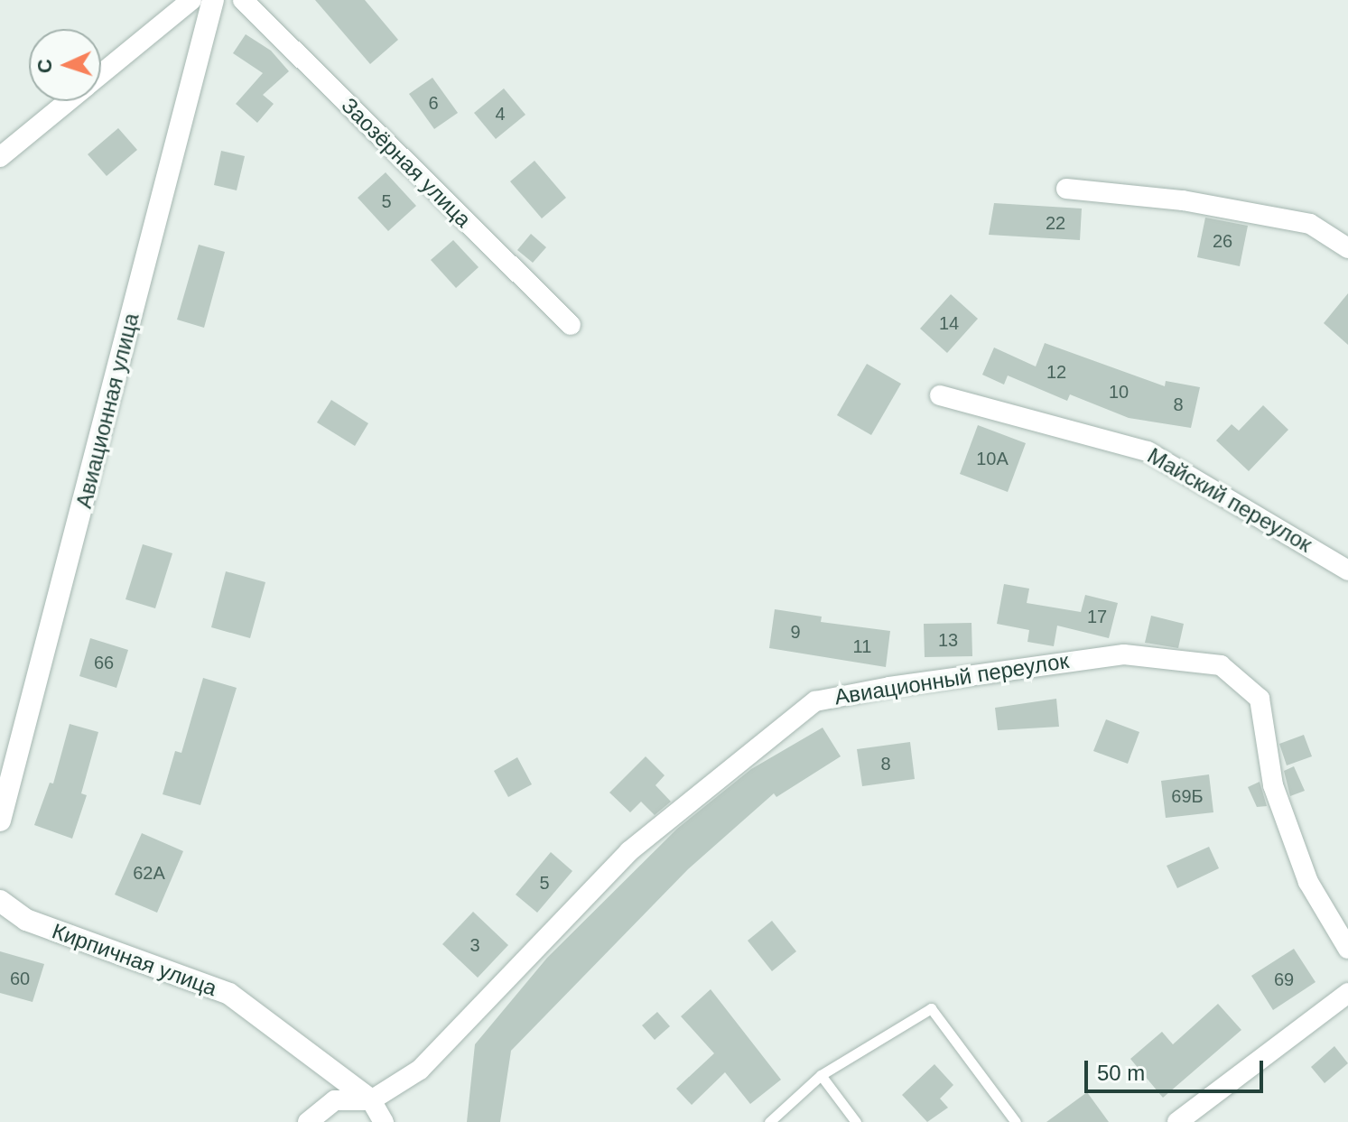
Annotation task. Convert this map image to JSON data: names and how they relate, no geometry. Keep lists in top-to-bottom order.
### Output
{
  "streets": {
    "street": [
      "Заозёрная улица",
      "Авиационная улица",
      "Майский переулок",
      "Авиационный переулок",
      "Кирпичная улица"
    ]
  },
  "crossings": [
    ["Авиационный переулок", "Кирпичная улица"]
  ],
  "house_numbers": [
    "6",
    "4",
    "5",
    "22",
    "26",
    "14",
    "12",
    "10",
    "8",
    "10А",
    "17",
    "9",
    "13",
    "11",
    "66",
    "8",
    "69Б",
    "62А",
    "5",
    "3",
    "60",
    "69"
  ],
  "scale_bar": "50 m",
  "north": "left"
}
